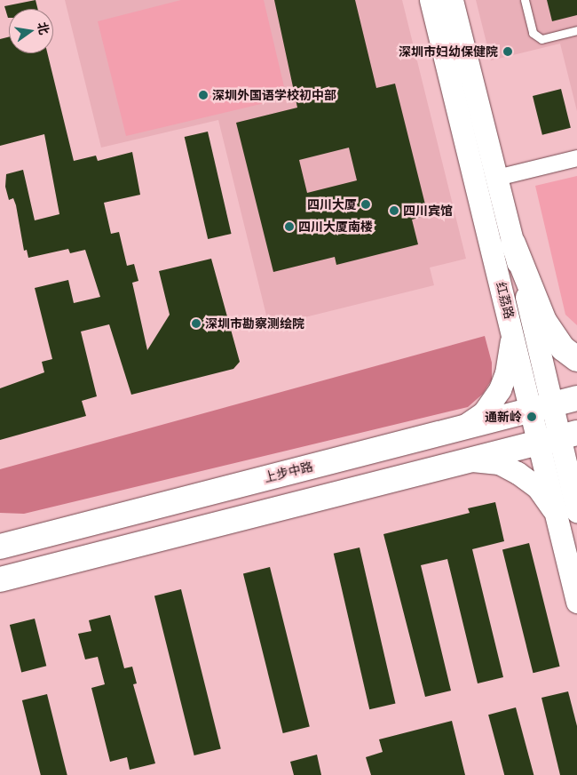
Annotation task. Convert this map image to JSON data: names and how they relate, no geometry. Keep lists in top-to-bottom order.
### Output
{
  "streets": {
    "main road": ["红荔路", "上步中路"]
  },
  "crossings": [
    ["红荔路", "上步中路"]
  ],
  "places": [
    "深圳市妇幼保健院",
    "深圳外国语学校初中部",
    "四川大厦",
    "四川宾馆",
    "四川大厦南楼",
    "深圳市勘察测绘院",
    "通新岭"
  ],
  "north": "right"
}
